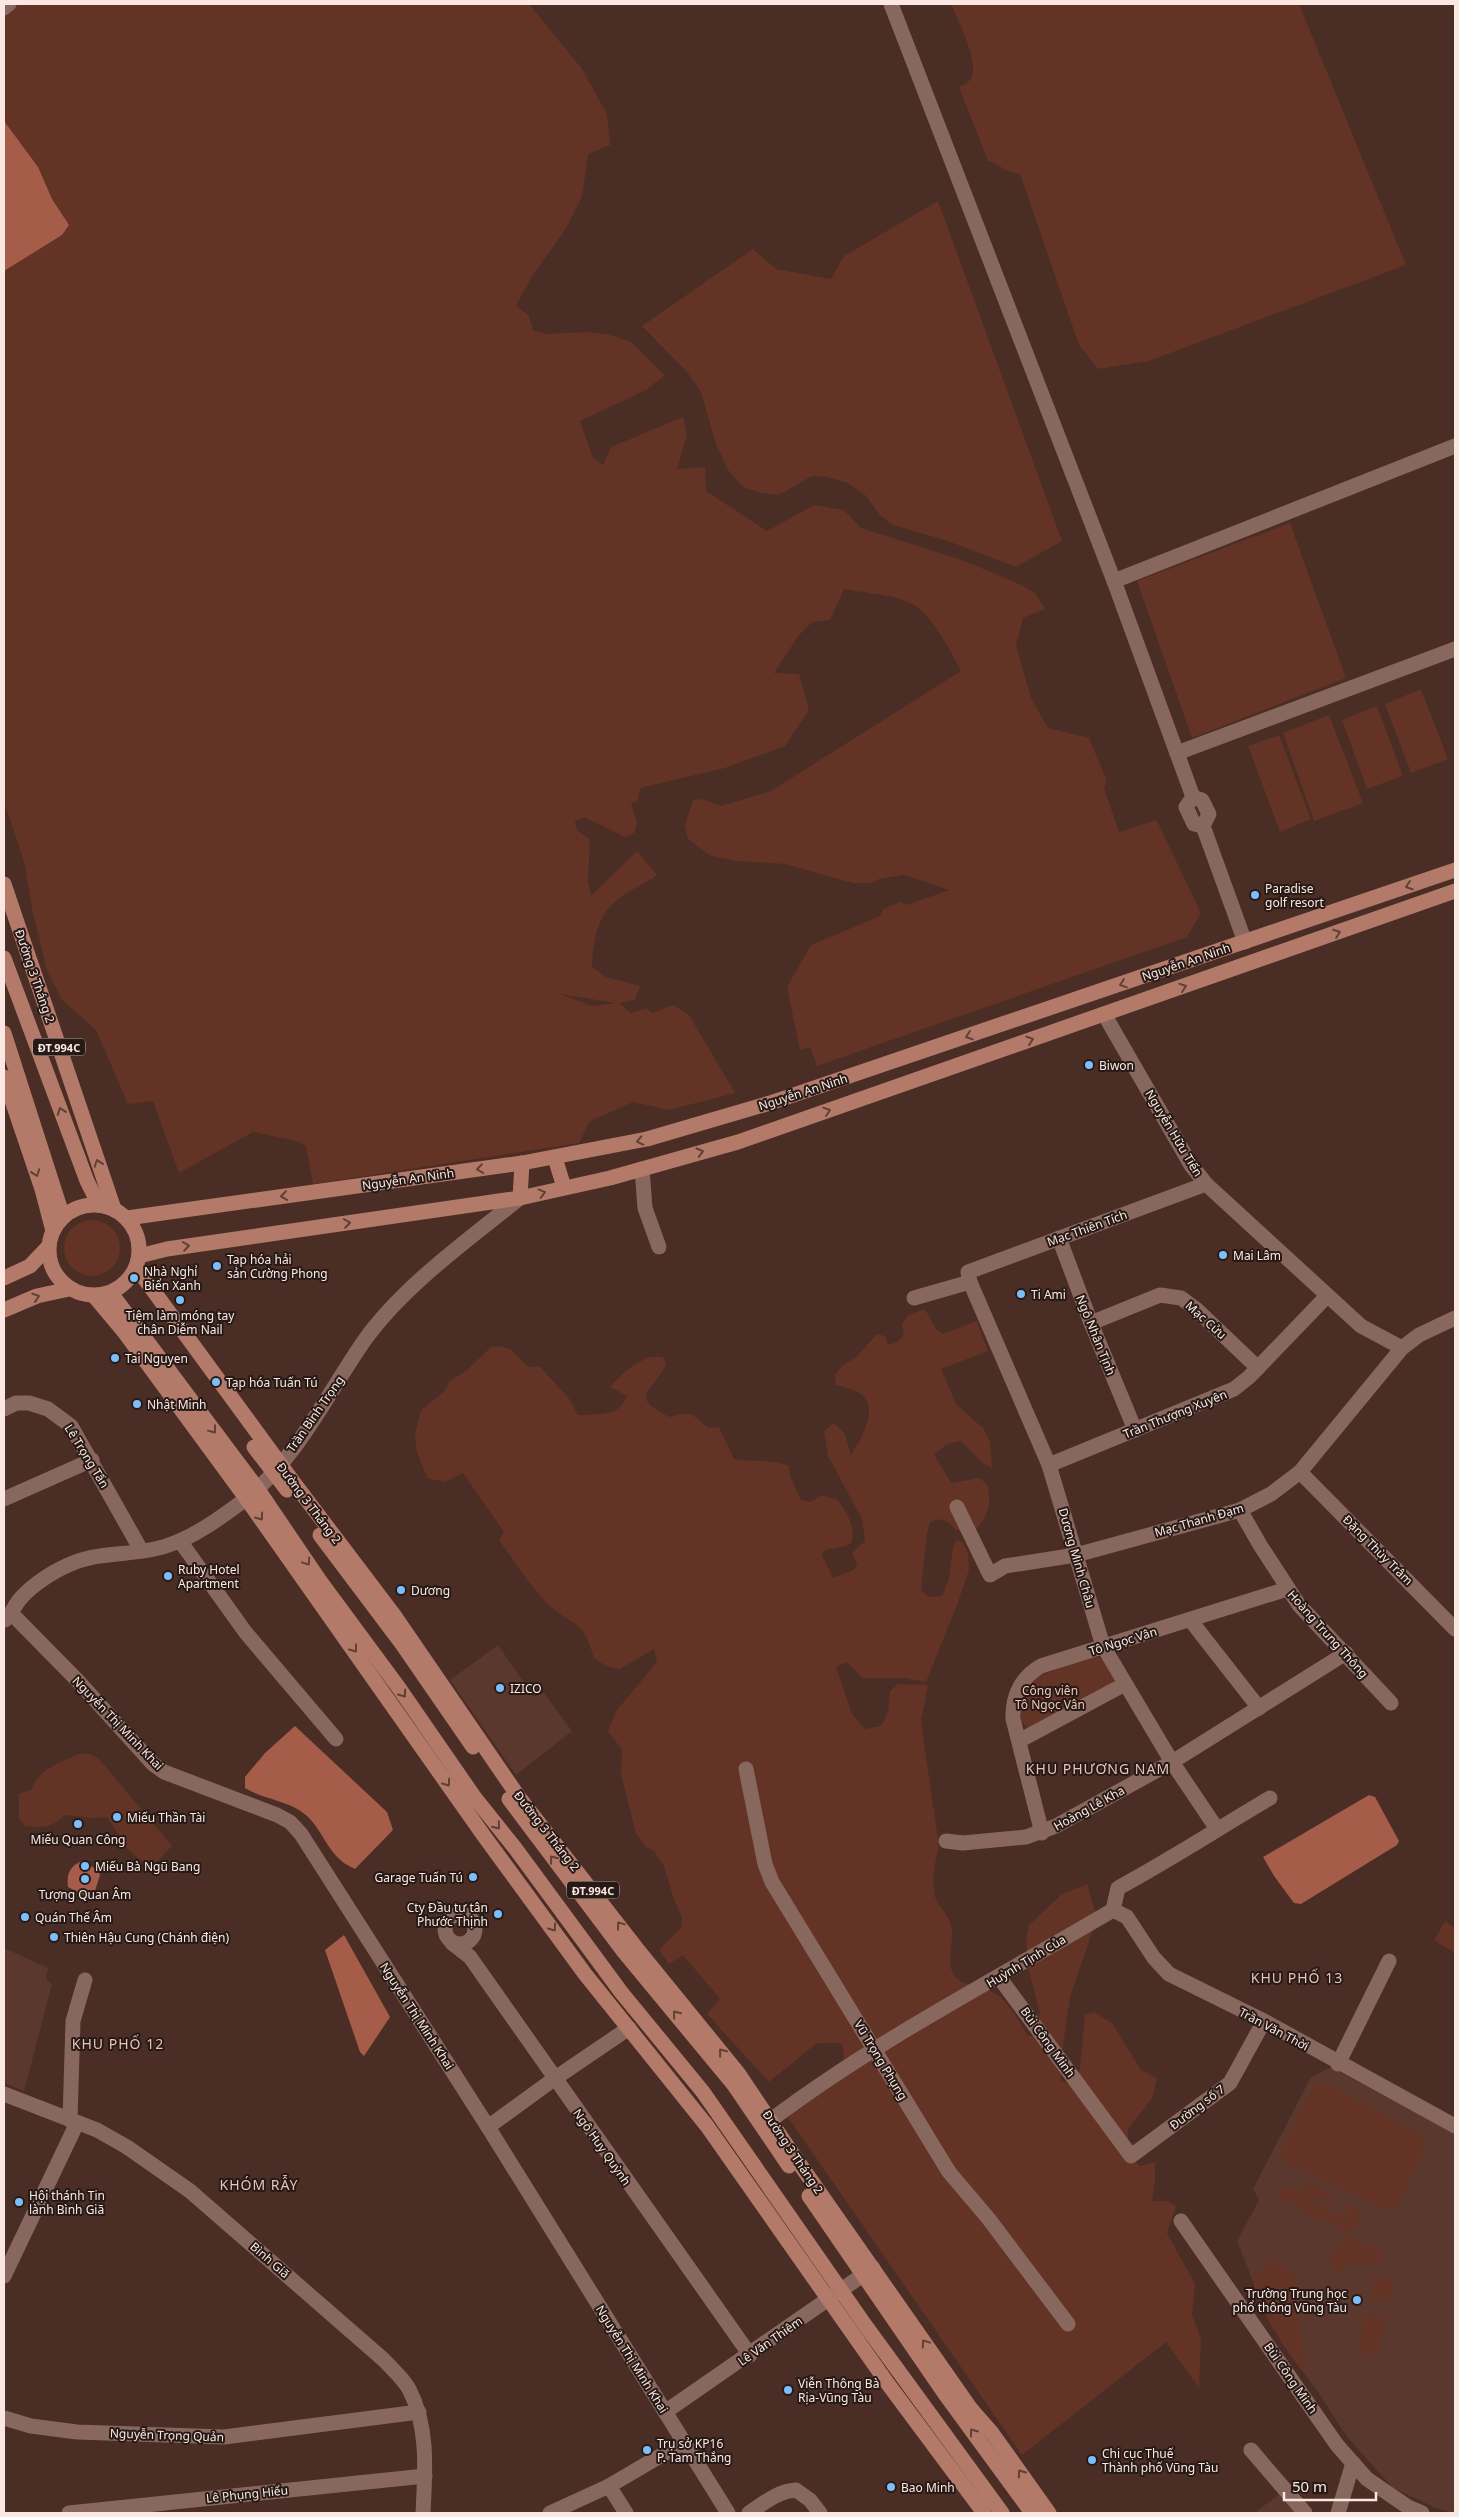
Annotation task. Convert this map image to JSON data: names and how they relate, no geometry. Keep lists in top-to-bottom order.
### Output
{
  "streets": {
    "main road": ["Nguyễn An Ninh", "Đường 3 Tháng 2", "ĐT.994C"],
    "street": [
      "Nguyễn Hữu Tiến",
      "Mạc Thiên Tích",
      "Mạc Cửu",
      "Ngô Nhân Tịnh",
      "Trần Bình Trọng",
      "Trần Thượng Xuyên",
      "Lê Trọng Tấn",
      "Mạc Thanh Đạm",
      "Đặng Thùy Trâm",
      "Dương Minh Châu",
      "Hoàng Trung Thông",
      "Tô Ngọc Vân",
      "Nguyễn Thị Minh Khai",
      "Hoàng Lê Kha",
      "Huỳnh Tịnh Của",
      "Trần Văn Thời",
      "Bùi Công Minh",
      "Vũ Trọng Phụng",
      "Đường số 7",
      "Ngô Huy Quỳnh",
      "Bình Giã",
      "Lê Văn Thiêm",
      "Nguyễn Trọng Quản",
      "Lê Phụng Hiểu"
    ]
  },
  "crossings": [
    ["Nguyễn An Ninh", "Đường 3 Tháng 2"],
    ["Nguyễn An Ninh", "ĐT.994C"],
    ["Nguyễn An Ninh", "Nguyễn Hữu Tiến"],
    ["Nguyễn An Ninh", "Trần Bình Trọng"],
    ["Đường 3 Tháng 2", "ĐT.994C"],
    ["Đường 3 Tháng 2", "Trần Bình Trọng"],
    ["Đường 3 Tháng 2", "Huỳnh Tịnh Của"],
    ["Đường 3 Tháng 2", "Lê Văn Thiêm"],
    ["ĐT.994C", "Trần Bình Trọng"],
    ["ĐT.994C", "Lê Văn Thiêm"],
    ["Nguyễn Hữu Tiến", "Mạc Thiên Tích"],
    ["Nguyễn Hữu Tiến", "Trần Thượng Xuyên"],
    ["Nguyễn Hữu Tiến", "Mạc Thanh Đạm"],
    ["Mạc Thiên Tích", "Ngô Nhân Tịnh"],
    ["Mạc Thiên Tích", "Dương Minh Châu"],
    ["Mạc Cửu", "Ngô Nhân Tịnh"],
    ["Mạc Cửu", "Trần Thượng Xuyên"],
    ["Ngô Nhân Tịnh", "Trần Thượng Xuyên"],
    ["Trần Bình Trọng", "Lê Trọng Tấn"],
    ["Trần Bình Trọng", "Nguyễn Thị Minh Khai"],
    ["Trần Thượng Xuyên", "Dương Minh Châu"],
    ["Mạc Thanh Đạm", "Đặng Thùy Trâm"],
    ["Mạc Thanh Đạm", "Dương Minh Châu"],
    ["Mạc Thanh Đạm", "Hoàng Trung Thông"],
    ["Dương Minh Châu", "Tô Ngọc Vân"],
    ["Dương Minh Châu", "Hoàng Lê Kha"],
    ["Hoàng Trung Thông", "Tô Ngọc Vân"],
    ["Hoàng Trung Thông", "Hoàng Lê Kha"],
    ["Tô Ngọc Vân", "Hoàng Lê Kha"],
    ["Nguyễn Thị Minh Khai", "Lê Văn Thiêm"],
    ["Huỳnh Tịnh Của", "Trần Văn Thời"],
    ["Huỳnh Tịnh Của", "Bùi Công Minh"],
    ["Huỳnh Tịnh Của", "Vũ Trọng Phụng"],
    ["Trần Văn Thời", "Đường số 7"],
    ["Bùi Công Minh", "Đường số 7"],
    ["Ngô Huy Quỳnh", "Lê Văn Thiêm"],
    ["Bình Giã", "Nguyễn Trọng Quản"],
    ["Bình Giã", "Lê Phụng Hiểu"]
  ],
  "districts": [
    "KHU PHƯƠNG NAM",
    "KHU PHỐ 13",
    "KHU PHỐ 12",
    "KHÓM RẪY"
  ],
  "parks": ["Công viên Tô Ngọc Vân"],
  "places": [
    "Paradise golf resort",
    "Biwon",
    "Mai Lâm",
    "Tạp hóa hải sản Cường Phong",
    "Nhà Nghỉ Biển Xanh",
    "Ti Ami",
    "Tiệm làm móng tay chân Diễm Nail",
    "Tai Nguyen",
    "Tạp hóa Tuấn Tú",
    "Nhật Minh",
    "Ruby Hotel Apartment",
    "Dương",
    "IZICO",
    "Miếu Thần Tài",
    "Miếu Quan Công",
    "Miếu Bà Ngũ Bang",
    "Garage Tuấn Tú",
    "Tượng Quan Âm",
    "Cty Đầu tư tân Phước Thịnh",
    "Quán Thế Âm",
    "Thiên Hậu Cung (Chánh điện)",
    "Hội thánh Tin lành Bình Giã",
    "Trường Trung học phổ thông Vũng Tàu",
    "Viễn Thông Bà Rịa-Vũng Tàu",
    "Trụ sở KP16 P. Tam Thắng",
    "Chi cục Thuế Thành phố Vũng Tàu",
    "Bao Minh"
  ],
  "scale_bar": "50 m"
}
